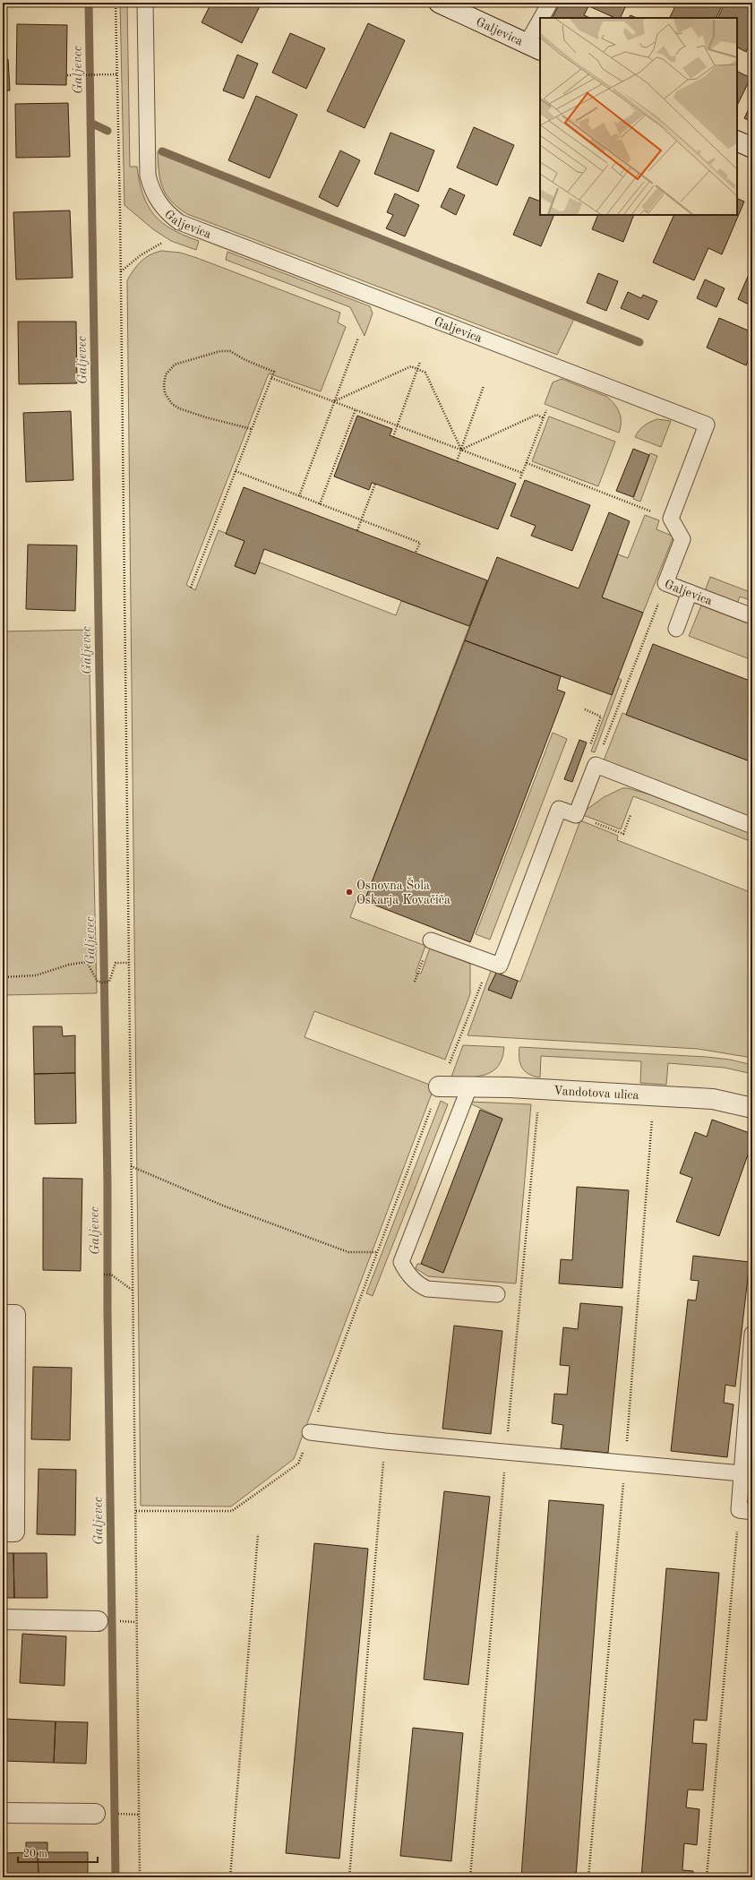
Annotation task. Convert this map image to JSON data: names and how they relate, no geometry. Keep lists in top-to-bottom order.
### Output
{
  "streets": {
    "street": ["Galjevica", "Vandotova ulica"]
  },
  "water": ["Galjevec"],
  "places": ["Osnovna Šola Oskarja Kovačiča"],
  "scale_bar": "20 m"
}
